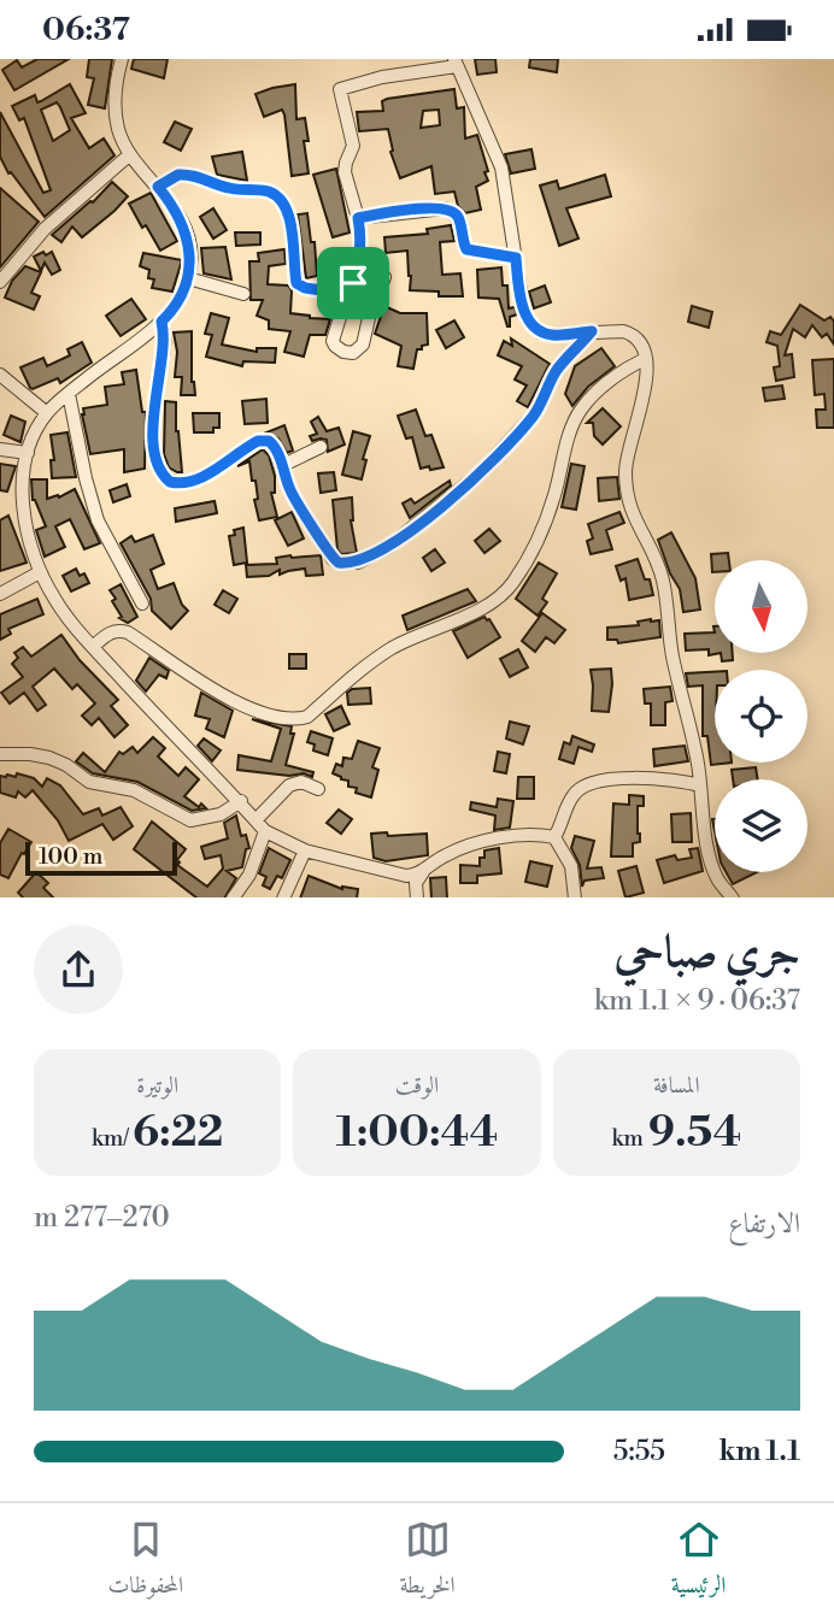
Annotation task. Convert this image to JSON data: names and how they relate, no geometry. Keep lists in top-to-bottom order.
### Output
{
  "scale_bar": "100 m",
  "north": "bottom",
  "page": {
    "status": "06:37",
    "scale": "100 m",
    "heading": ["جري صباحي", "06:37 · 9 × 1.1 km"],
    "stats": [
      ["المسافة", "9.54 km"],
      ["الوقت", "1:00:44"],
      ["الوتيرة", "6:22 /km"]
    ],
    "chart": ["الارتفاع", "270–277 m"],
    "list": [
      {
        "name": "1.1 km",
        "note": "5:55"
      }
    ],
    "tabs": ["الرئيسية", "الخريطة", "المحفوظات"]
  }
}
